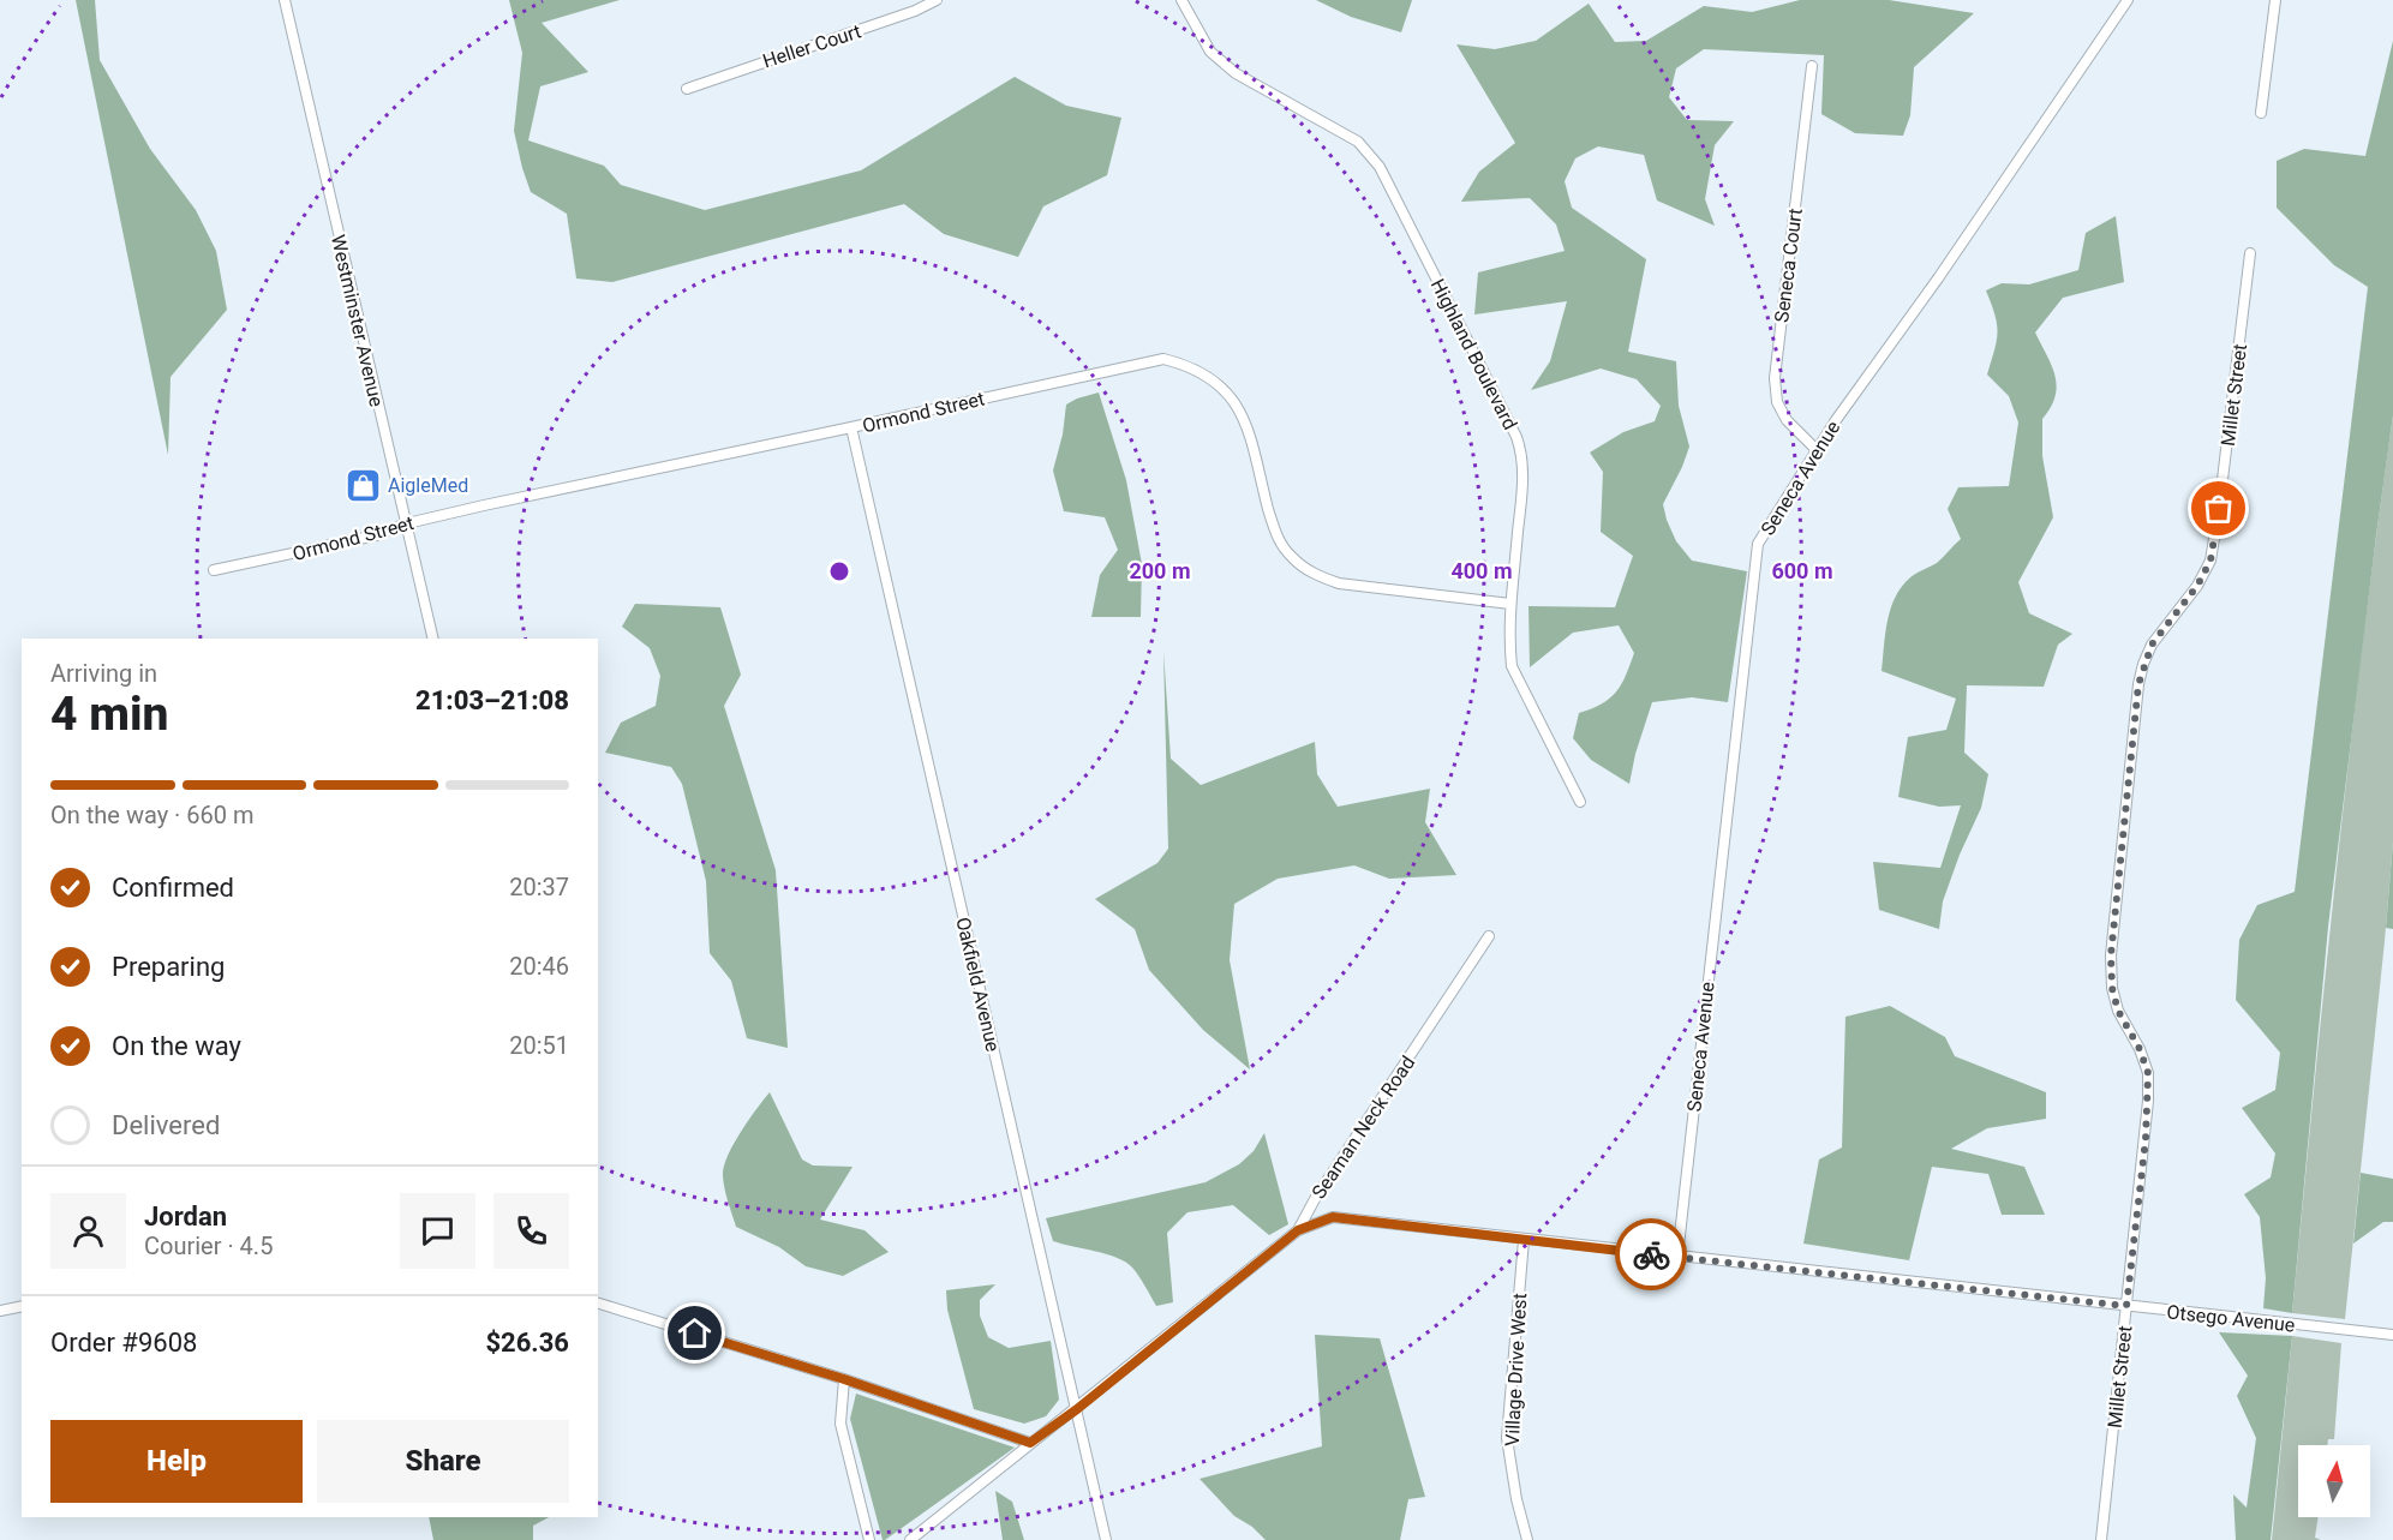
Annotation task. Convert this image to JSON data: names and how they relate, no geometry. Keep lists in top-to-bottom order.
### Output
{
  "streets": {
    "street": [
      "Heller Court",
      "Seneca Court",
      "Westminster Avenue",
      "Highland Boulevard",
      "Millet Street",
      "Ormond Street",
      "Seneca Avenue",
      "Oakfield Avenue",
      "Seaman Neck Road",
      "Otsego Avenue",
      "Village Drive West"
    ]
  },
  "crossings": [
    ["Seneca Court", "Seneca Avenue"],
    ["Westminster Avenue", "Ormond Street"],
    ["Highland Boulevard", "Ormond Street"],
    ["Millet Street", "Otsego Avenue"],
    ["Ormond Street", "Oakfield Avenue"],
    ["Seneca Avenue", "Otsego Avenue"],
    ["Oakfield Avenue", "Seaman Neck Road"],
    ["Seaman Neck Road", "Otsego Avenue"],
    ["Otsego Avenue", "Village Drive West"]
  ],
  "places": {
    "shop": ["AigleMed"]
  },
  "north": "top",
  "page": {
    "heading": ["4 min", "Arriving in", "21:03–21:08"],
    "panel": [
      "Jordan",
      "Courier · 4.5",
      "Order #9608",
      "$26.36"
    ],
    "bar": "On the way · 660 m",
    "list": [
      ["Confirmed", "20:37"],
      ["Preparing", "20:46"],
      ["On the way", "20:51"],
      "Delivered"
    ],
    "buttons": ["Help", "Share"]
  },
  "rings": ["200 m", "400 m", "600 m"]
}
